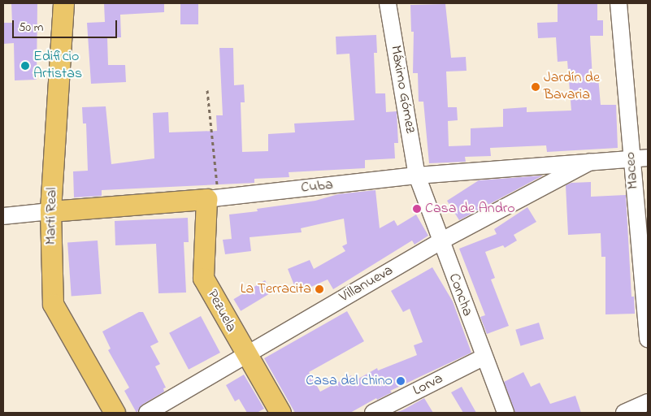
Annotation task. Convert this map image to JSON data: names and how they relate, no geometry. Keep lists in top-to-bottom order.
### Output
{
  "streets": {
    "main road": ["Cuba", "Martí Real", "Pezuela"],
    "street": [
      "Máximo Gómez",
      "Maceo",
      "Villanueva",
      "Concha",
      "Lorva"
    ]
  },
  "crossings": [
    ["Máximo Gómez", "Cuba"],
    ["Máximo Gómez", "Concha"],
    ["Maceo", "Cuba"],
    ["Cuba", "Martí Real"],
    ["Cuba", "Villanueva"],
    ["Cuba", "Concha"],
    ["Cuba", "Pezuela"],
    ["Villanueva", "Concha"],
    ["Villanueva", "Pezuela"],
    ["Concha", "Lorva"]
  ],
  "places": [
    "Edificio Artistas",
    "Jardín de Bavaria",
    "Casa de Andro",
    "La Terracita",
    "Casa del chino"
  ],
  "scale_bar": "50 m"
}
